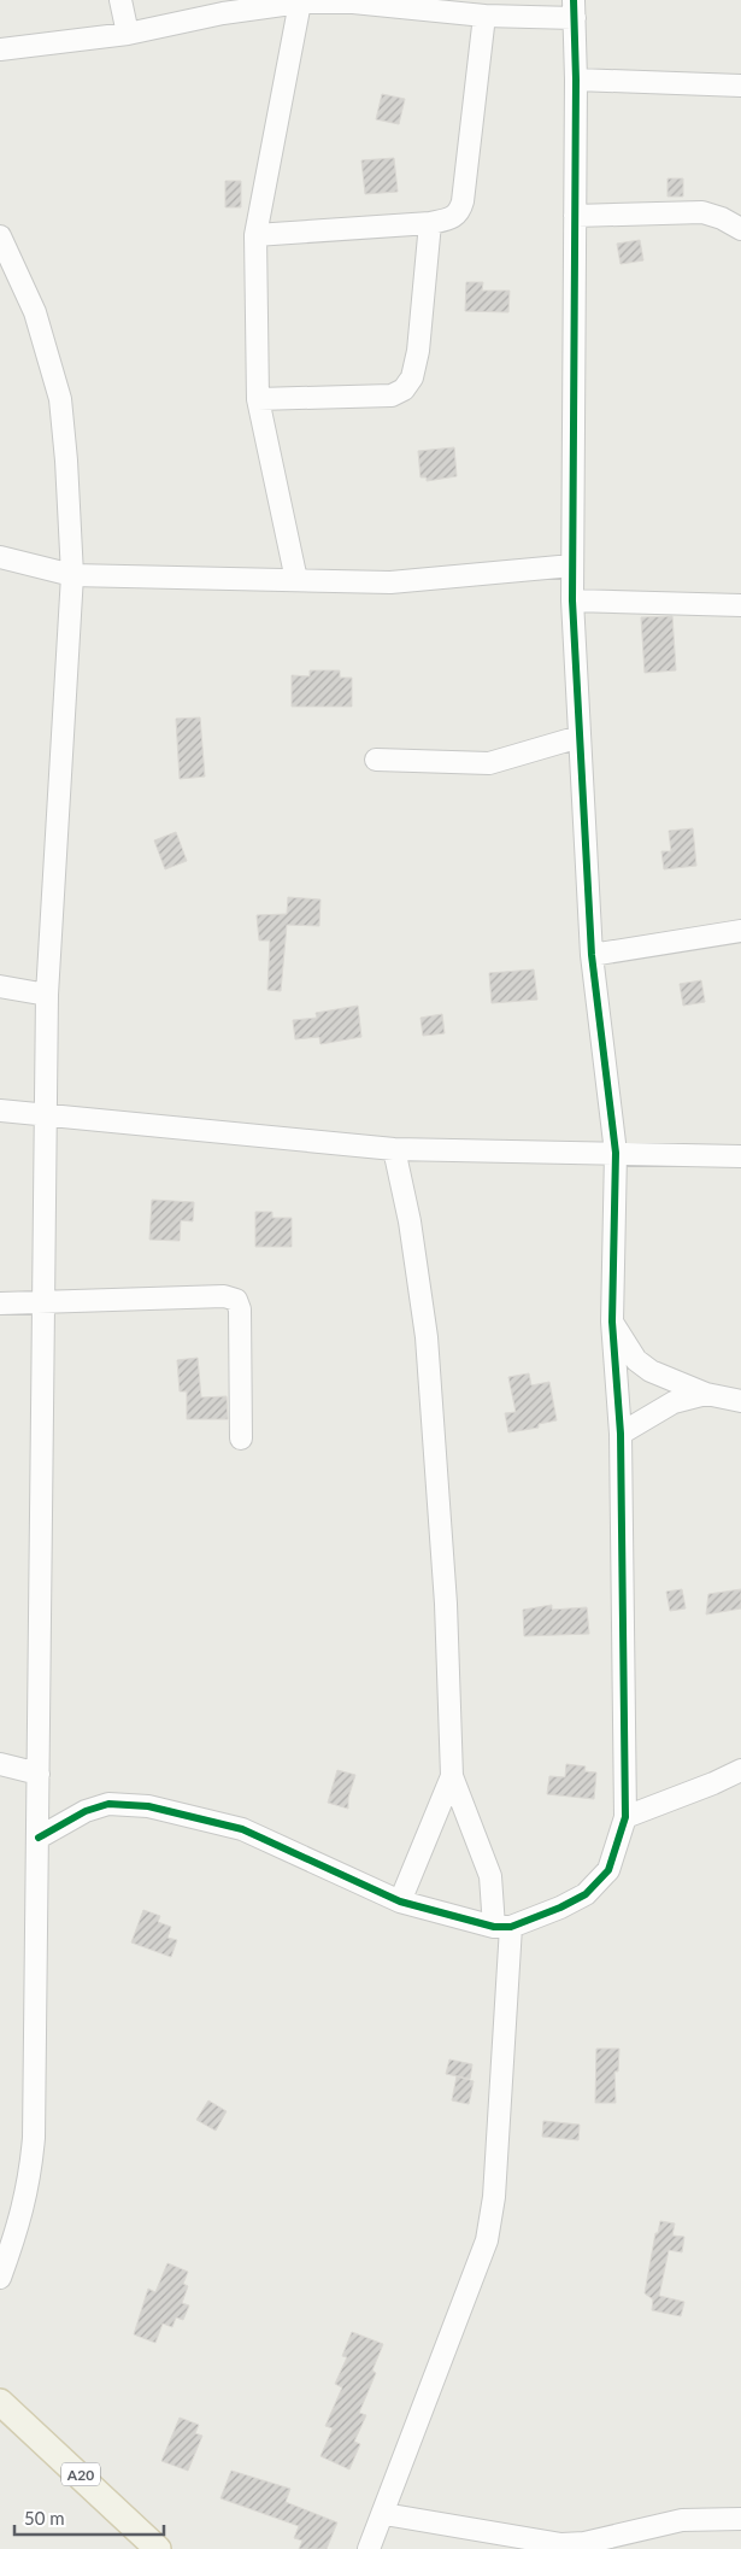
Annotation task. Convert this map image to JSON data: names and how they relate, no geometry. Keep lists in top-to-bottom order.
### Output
{
  "streets": {
    "main road": ["A20"]
  },
  "scale_bar": "50 m"
}
